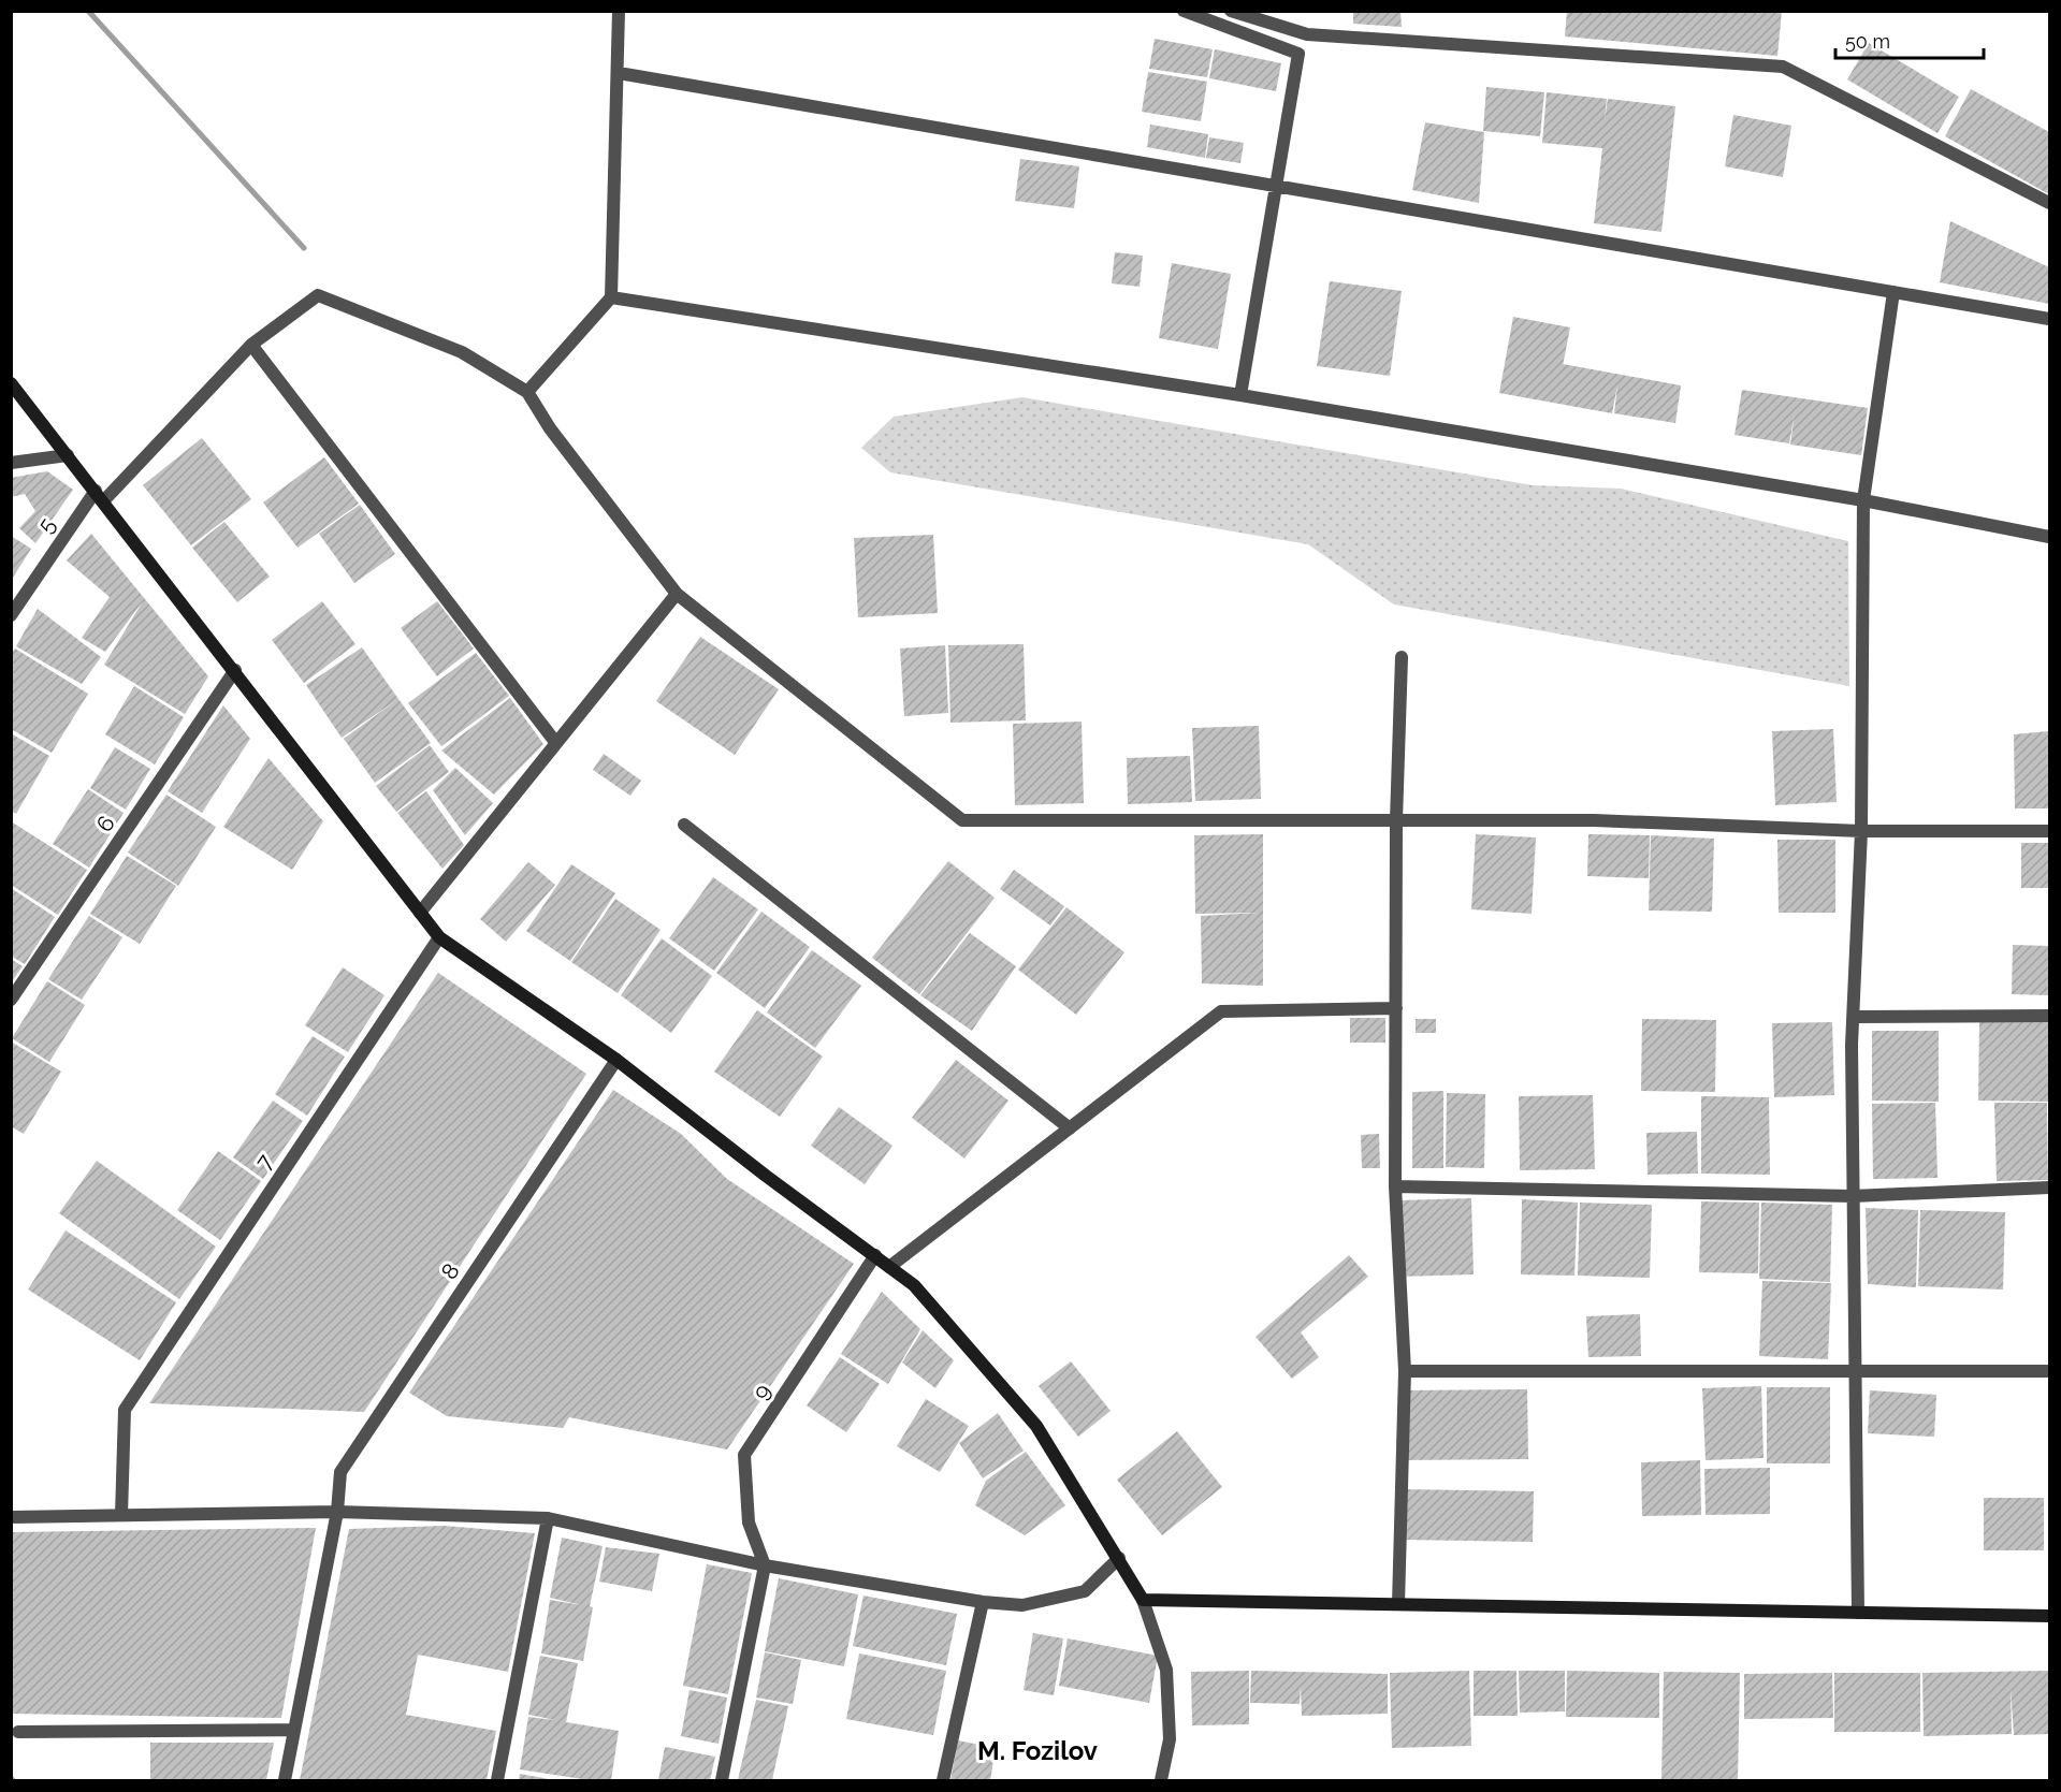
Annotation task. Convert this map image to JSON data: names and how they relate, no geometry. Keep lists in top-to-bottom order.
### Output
{
  "streets": {
    "street": [
      "5",
      "6",
      "7",
      "8",
      "9"
    ]
  },
  "districts": ["M. Fozilov"],
  "scale_bar": "50 m"
}
